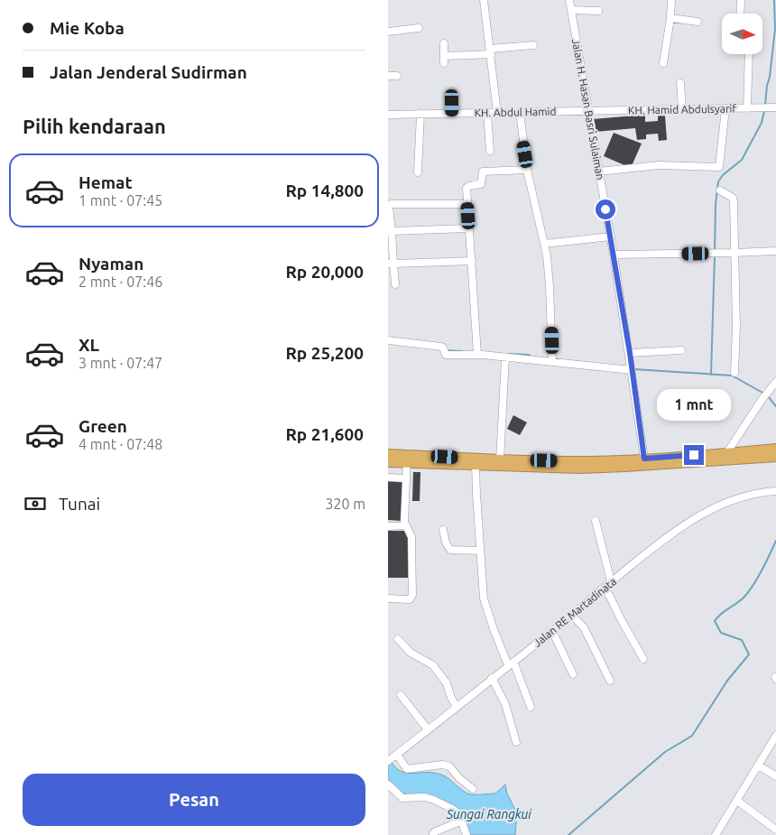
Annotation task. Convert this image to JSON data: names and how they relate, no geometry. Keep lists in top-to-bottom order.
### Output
{
  "streets": {
    "street": [
      "Jalan H. Hasan Basri Sulaiman",
      "KH. Hamid Abdulsyarif",
      "KH. Abdul Hamid",
      "Jalan RE Martadinata"
    ]
  },
  "crossings": [
    ["Jalan H. Hasan Basri Sulaiman", "KH. Hamid Abdulsyarif"],
    ["Jalan H. Hasan Basri Sulaiman", "KH. Abdul Hamid"],
    ["KH. Hamid Abdulsyarif", "KH. Abdul Hamid"]
  ],
  "water": ["Sungai Rangkui"],
  "north": "right",
  "page": {
    "banner": ["Mie Koba", "Jalan Jenderal Sudirman"],
    "heading": "Pilih kendaraan",
    "list": [
      {
        "name": "Hemat",
        "note": "1 mnt · 07:45",
        "value": "Rp 14,800"
      },
      {
        "name": "Nyaman",
        "note": "2 mnt · 07:46",
        "value": "Rp 20,000"
      },
      {
        "name": "XL",
        "note": "3 mnt · 07:47",
        "value": "Rp 25,200"
      },
      {
        "name": "Green",
        "note": "4 mnt · 07:48",
        "value": "Rp 21,600"
      }
    ],
    "bubble": "1 mnt",
    "pay": ["Tunai", "320 m"],
    "buttons": "Pesan"
  }
}
